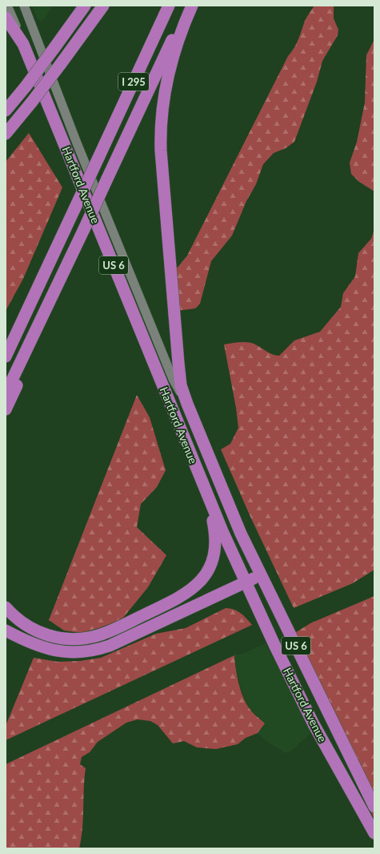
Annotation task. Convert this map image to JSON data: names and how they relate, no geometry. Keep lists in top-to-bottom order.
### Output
{
  "streets": {
    "highway": ["I 295", "Hartford Avenue", "US 6"]
  },
  "crossings": [
    ["Hartford Avenue", "US 6"]
  ]
}
